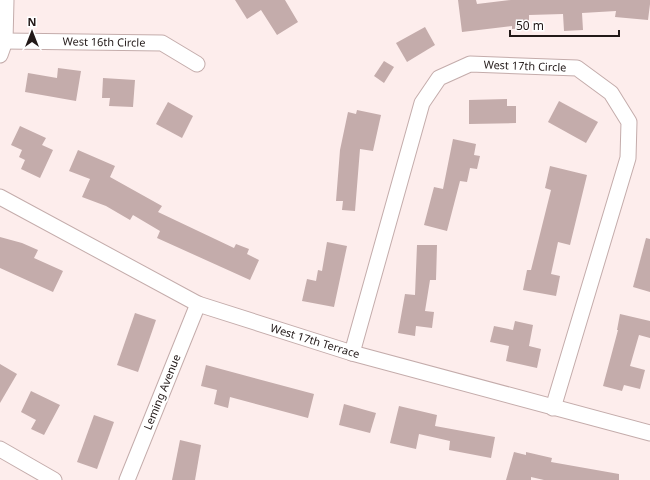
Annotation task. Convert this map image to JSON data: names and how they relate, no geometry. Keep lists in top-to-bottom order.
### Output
{
  "streets": {
    "street": [
      "West 16th Circle",
      "West 17th Circle",
      "West 17th Terrace",
      "Leming Avenue"
    ]
  },
  "crossings": [
    ["West 17th Circle", "West 17th Terrace"],
    ["West 17th Terrace", "Leming Avenue"]
  ],
  "scale_bar": "50 m",
  "north": "top"
}
